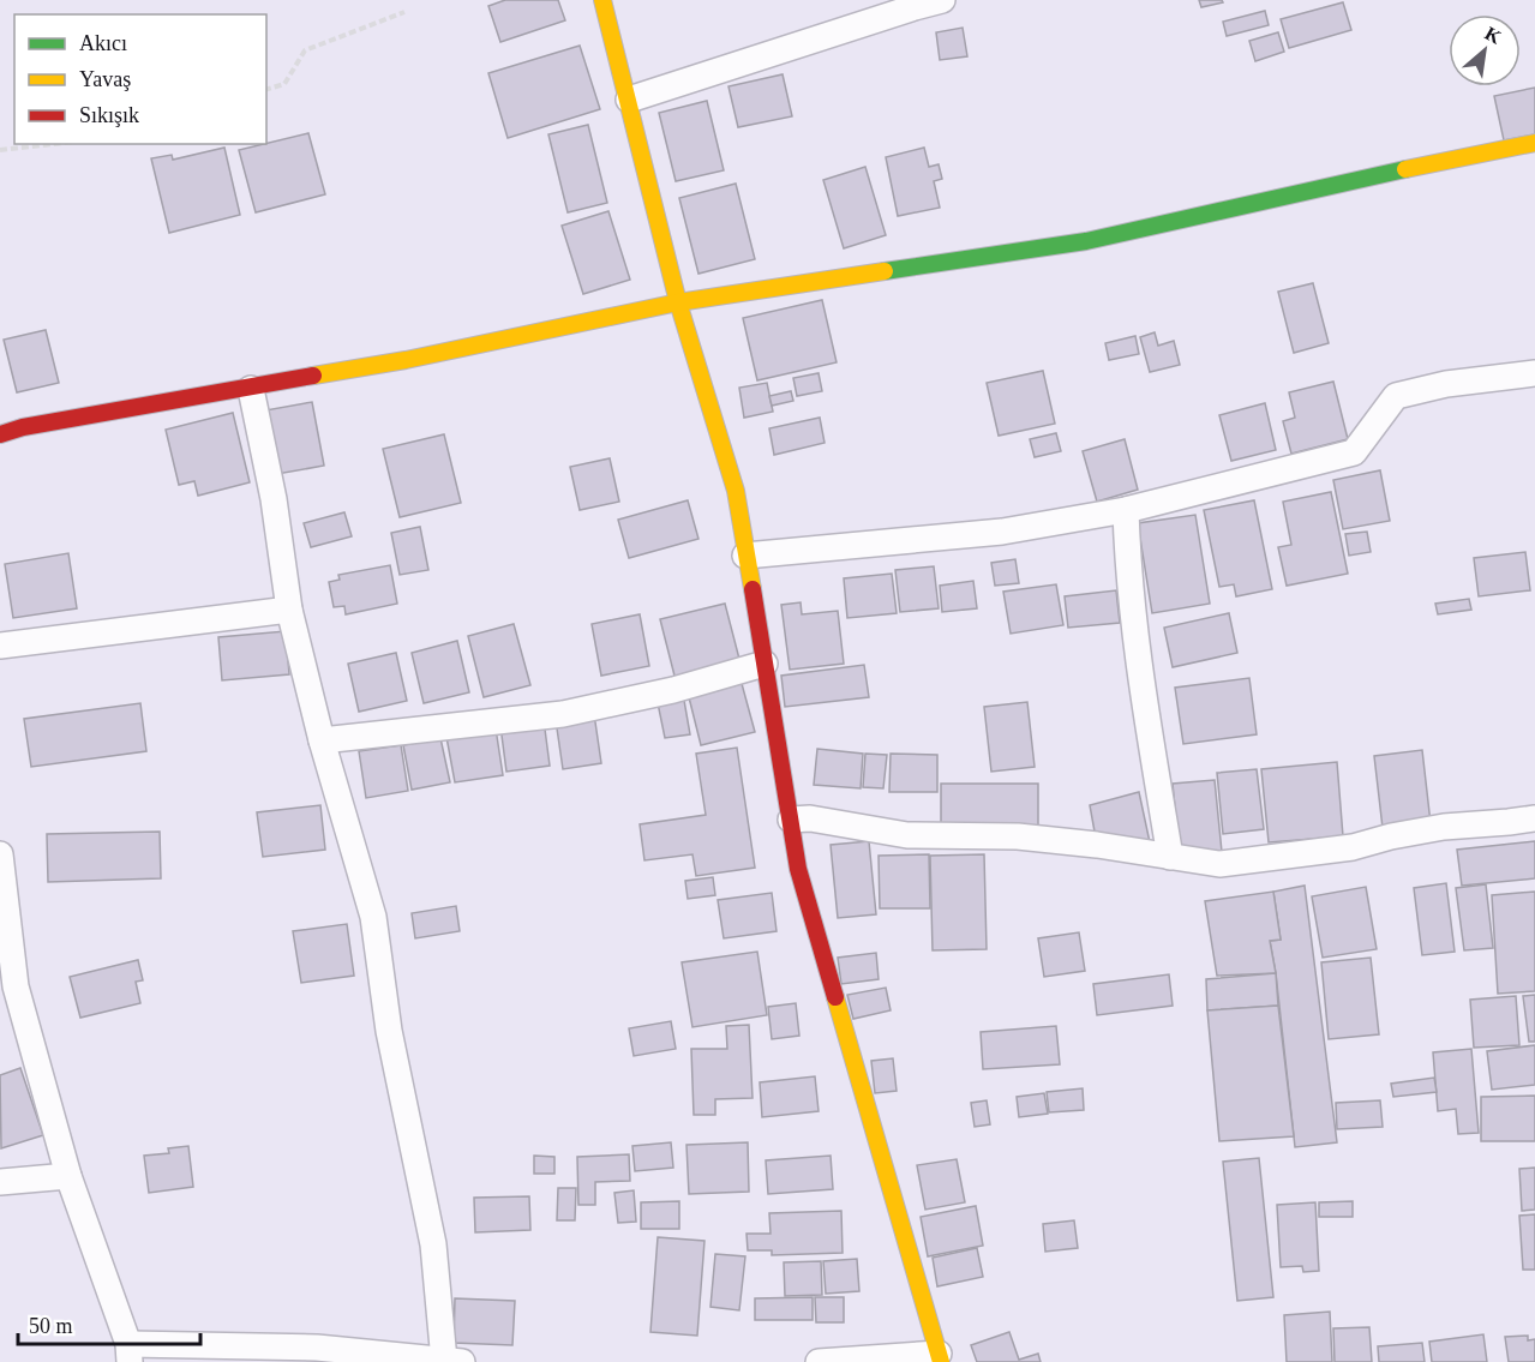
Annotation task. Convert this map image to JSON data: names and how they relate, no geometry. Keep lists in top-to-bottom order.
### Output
{
  "legend": ["Akıcı", "Yavaş", "Sıkışık"],
  "scale_bar": "50 m",
  "north": "top right"
}
